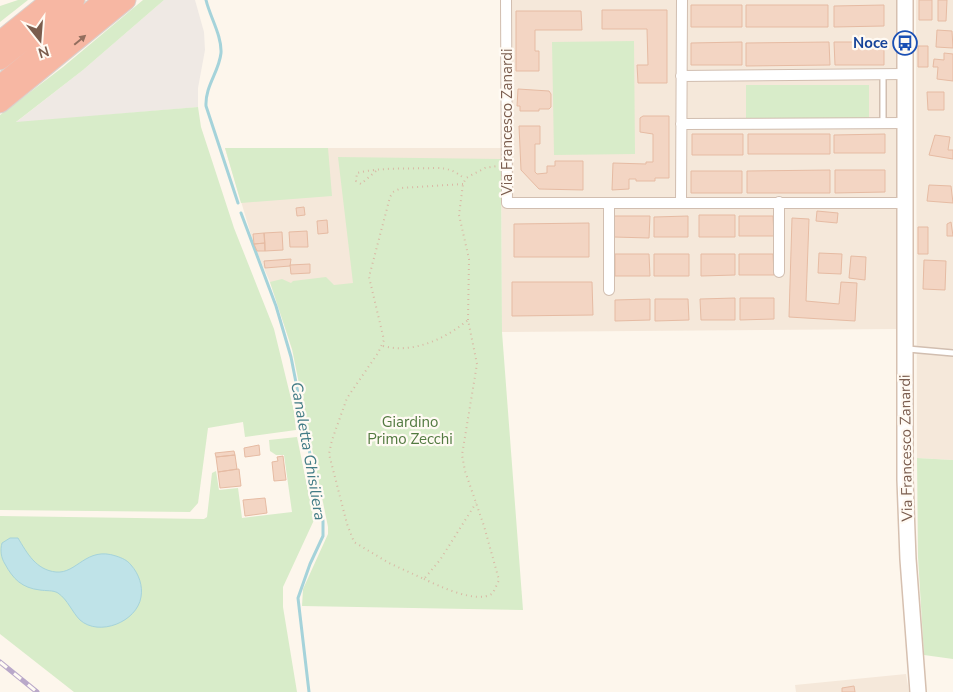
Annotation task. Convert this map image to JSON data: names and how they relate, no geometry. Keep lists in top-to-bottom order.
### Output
{
  "streets": {
    "street": ["Via Francesco Zanardi"]
  },
  "water": ["Canaletta Ghisiliera"],
  "parks": ["Giardino Primo Zecchi"],
  "places": {
    "bus stop": ["Noce"]
  },
  "north": "bottom"
}
